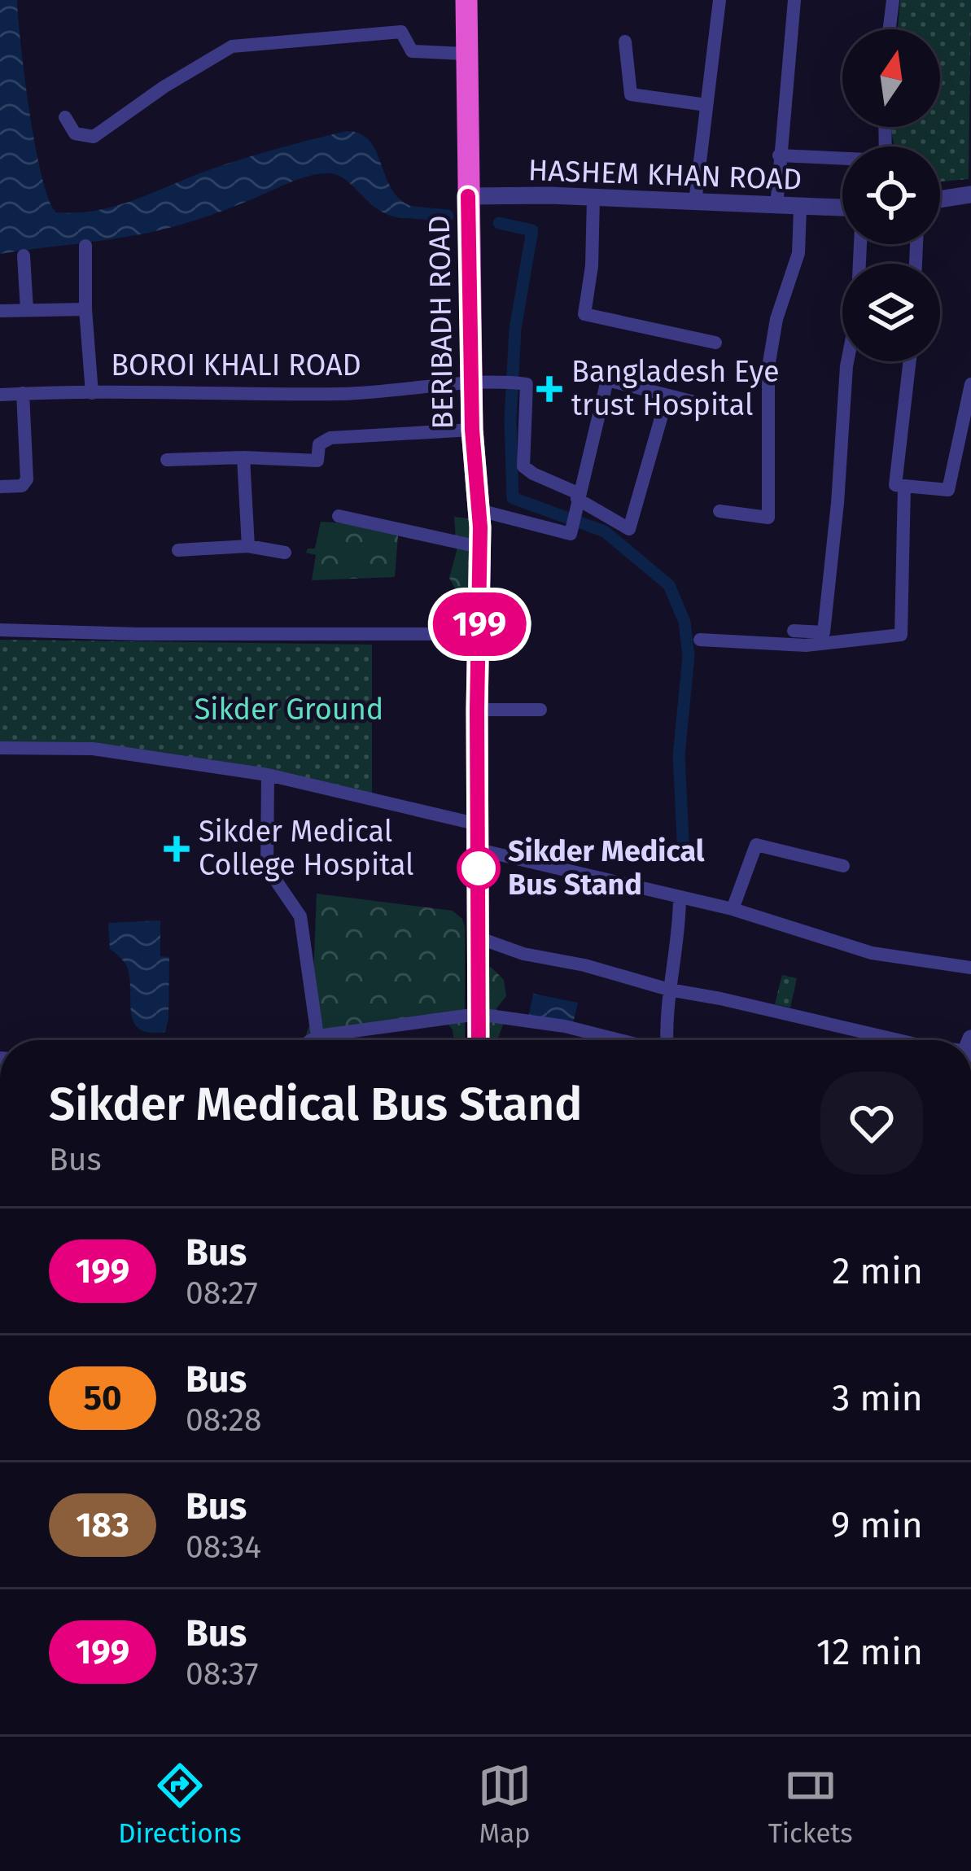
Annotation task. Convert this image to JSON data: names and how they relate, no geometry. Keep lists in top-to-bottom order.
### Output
{
  "streets": {
    "highway": ["BERIBADH ROAD"],
    "street": ["HASHEM KHAN ROAD", "BOROI KHALI ROAD"]
  },
  "crossings": [
    ["HASHEM KHAN ROAD", "BERIBADH ROAD"],
    ["BERIBADH ROAD", "BOROI KHALI ROAD"]
  ],
  "parks": ["Sikder Ground"],
  "places": {
    "health": ["Bangladesh Eye trust Hospital", "Sikder Medical College Hospital"],
    "other": ["Sikder Medical Bus Stand"]
  },
  "lines": ["bus line 199"],
  "north": "top",
  "page": {
    "on_map": "199",
    "heading": ["Sikder Medical Bus Stand", "Bus"],
    "list": [
      {
        "mark": "199",
        "name": "Bus",
        "note": "08:27",
        "value": "2 min"
      },
      {
        "mark": "50",
        "name": "Bus",
        "note": "08:28",
        "value": "3 min"
      },
      {
        "mark": "183",
        "name": "Bus",
        "note": "08:34",
        "value": "9 min"
      },
      {
        "mark": "199",
        "name": "Bus",
        "note": "08:37",
        "value": "12 min"
      }
    ],
    "tabs": ["Directions", "Map", "Tickets"]
  }
}
